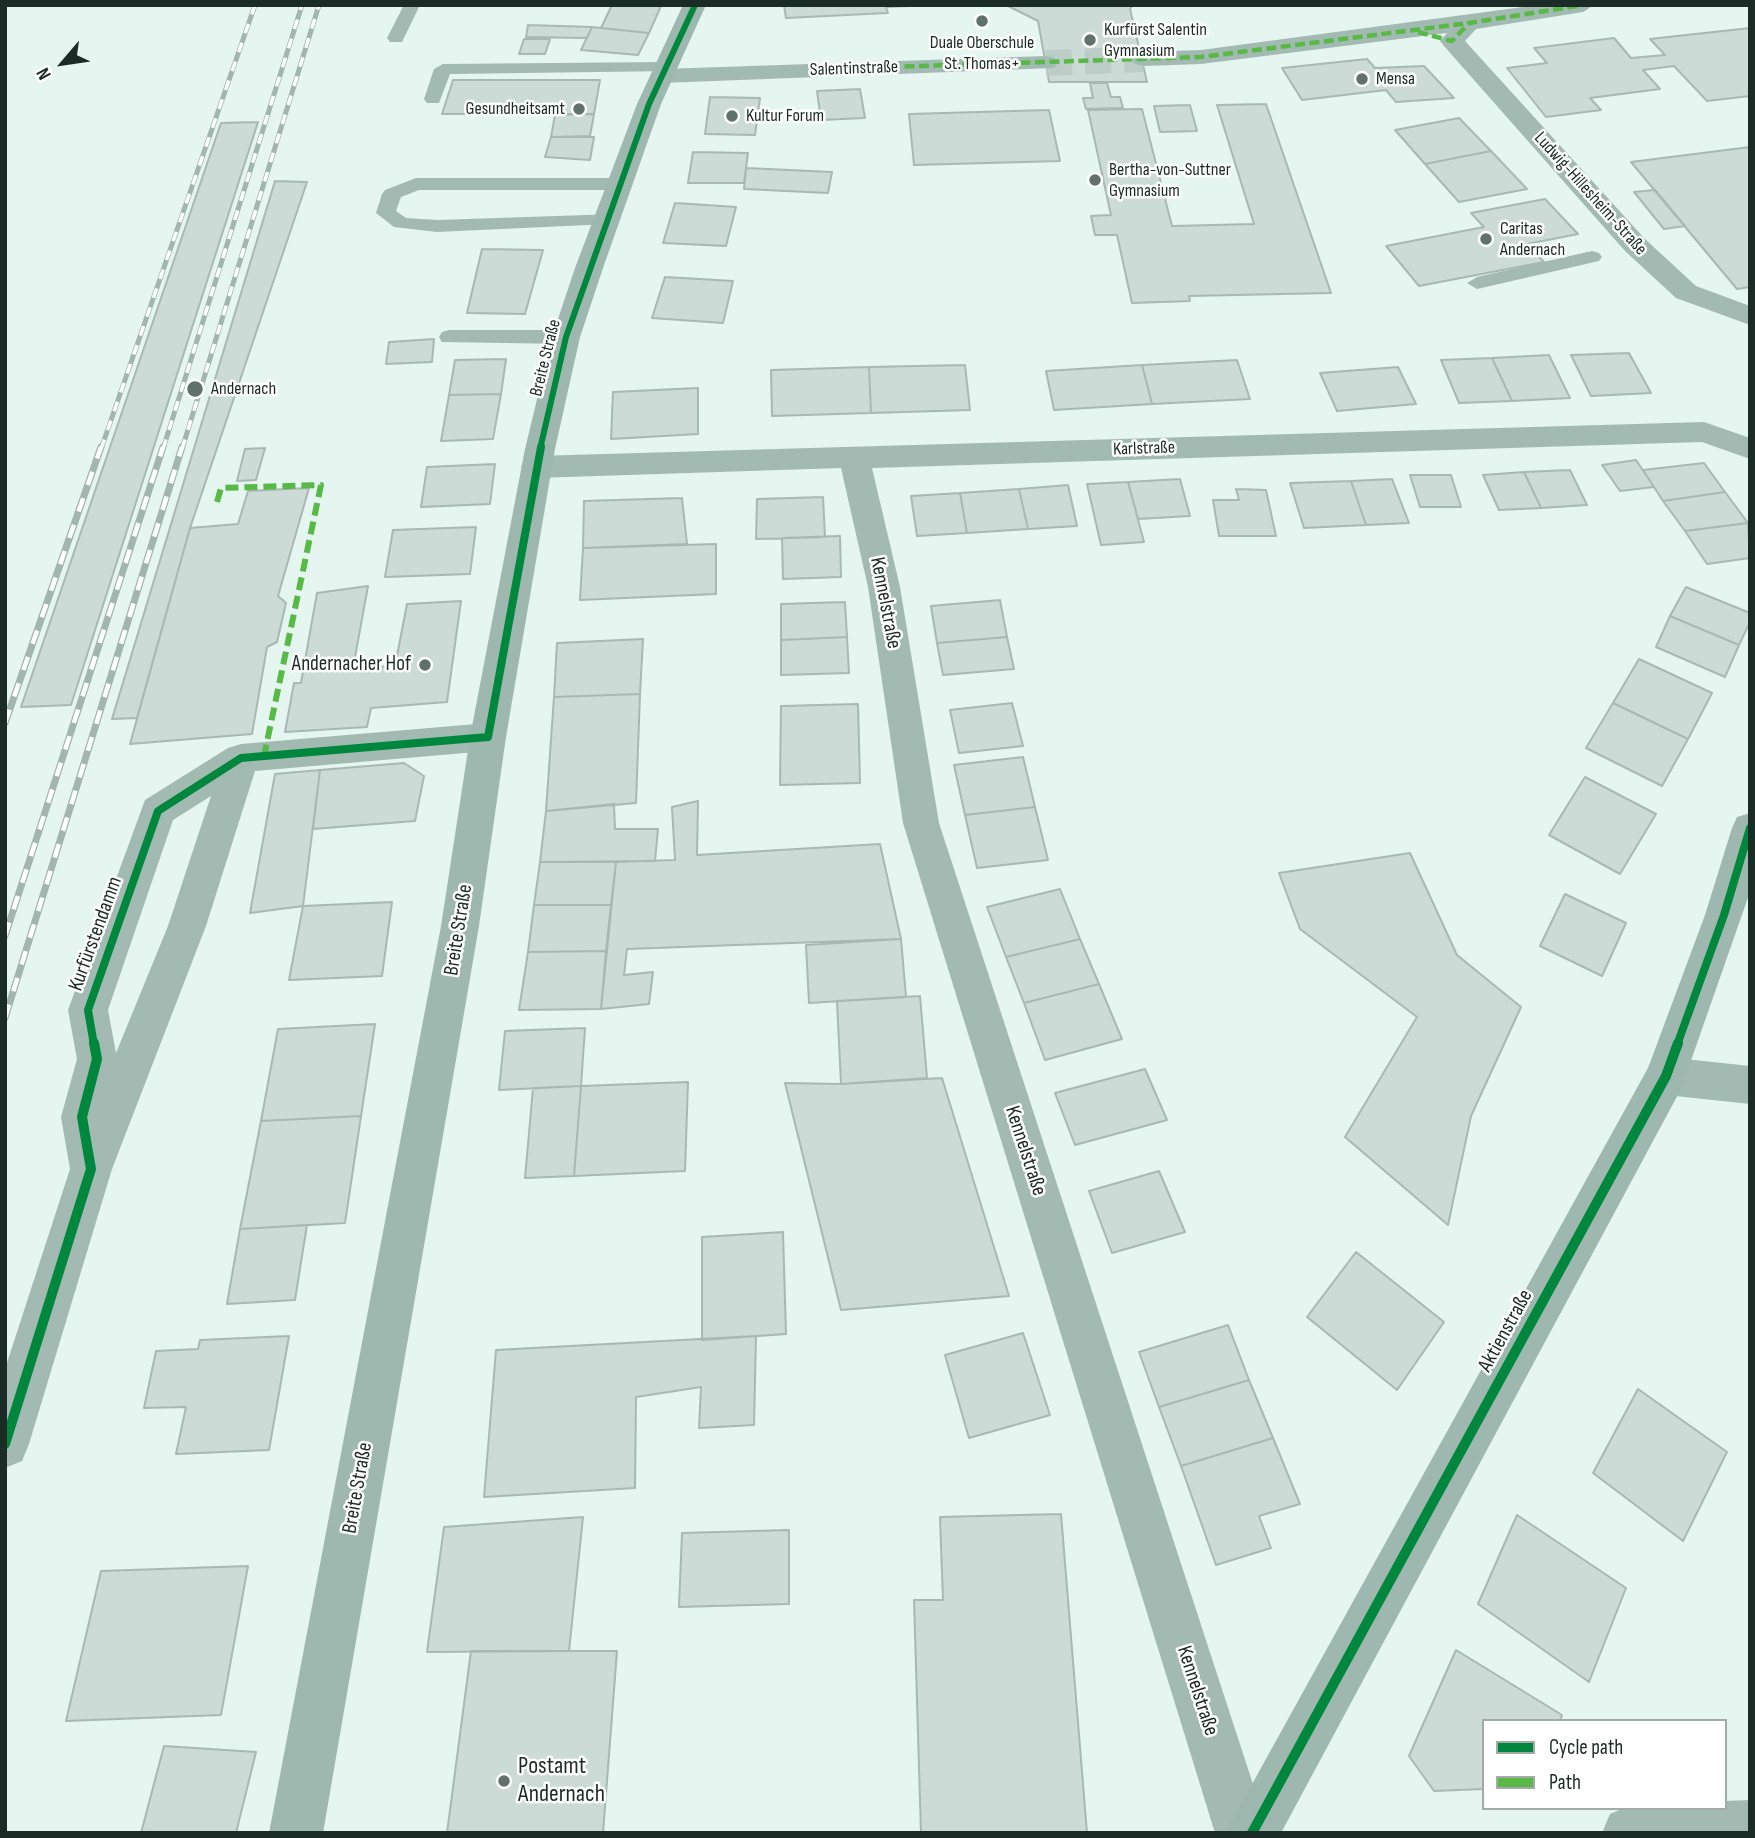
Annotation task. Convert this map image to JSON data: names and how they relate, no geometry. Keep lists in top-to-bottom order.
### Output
{
  "streets": {
    "street": [
      "Salentinstraße",
      "Ludwig-Hillesheim-Straße",
      "Breite Straße",
      "Karlstraße",
      "Kennelstraße",
      "Kurfürstendamm",
      "Aktienstraße"
    ]
  },
  "crossings": [
    ["Salentinstraße", "Breite Straße"],
    ["Breite Straße", "Karlstraße"],
    ["Breite Straße", "Kurfürstendamm"],
    ["Karlstraße", "Kennelstraße"]
  ],
  "places": [
    "Duale Oberschule St. Thomas+",
    "Kurfürst Salentin Gymnasium",
    "Mensa",
    "Gesundheitsamt",
    "Kultur Forum",
    "Bertha-von-Suttner Gymnasium",
    "Caritas Andernach",
    "Andernach",
    "Andernacher Hof",
    "Postamt Andernach"
  ],
  "legend": ["Cycle path", "Path"],
  "north": "bottom left"
}
